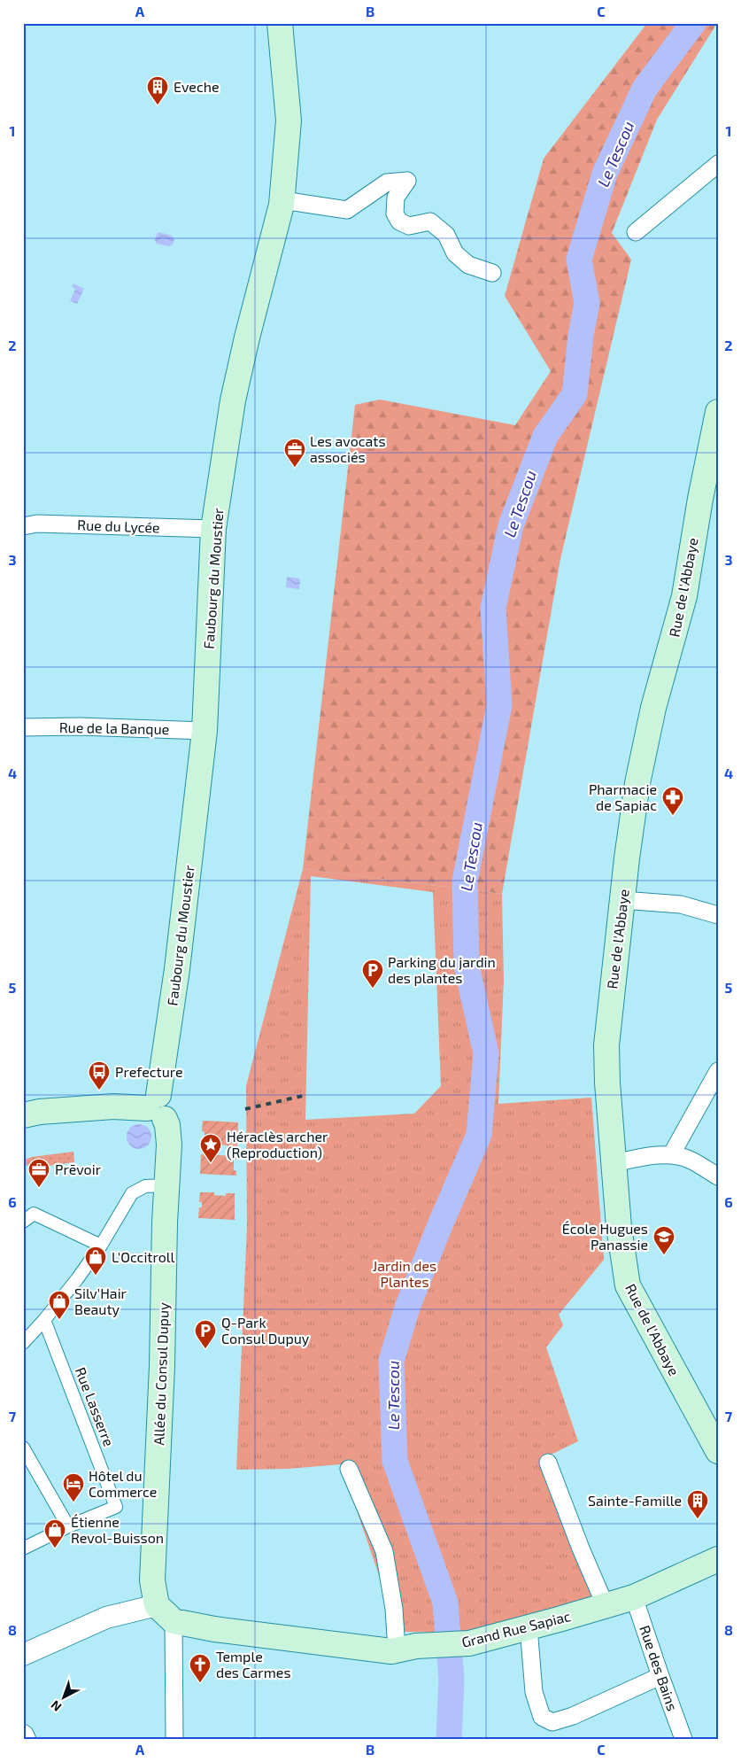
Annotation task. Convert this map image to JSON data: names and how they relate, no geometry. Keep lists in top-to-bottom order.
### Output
{
  "streets": {
    "main road": [
      "Faubourg du Moustier",
      "Rue de l'Abbaye",
      "Allée du Consul Dupuy",
      "Grand Rue Sapiac"
    ],
    "street": [
      "Rue du Lycée",
      "Rue de la Banque",
      "Rue Lasserre",
      "Rue des Bains"
    ]
  },
  "crossings": [
    ["Rue du Lycée", "Faubourg du Moustier"],
    ["Faubourg du Moustier", "Rue de la Banque"],
    ["Faubourg du Moustier", "Allée du Consul Dupuy"],
    ["Allée du Consul Dupuy", "Grand Rue Sapiac"],
    ["Grand Rue Sapiac", "Rue des Bains"]
  ],
  "water": ["Le Tescou"],
  "parks": ["Jardin des Plantes"],
  "places": {
    "building": ["Eveche", "Sainte-Famille"],
    "office": ["Les avocats associés", "Prēvoir"],
    "pharmacy": ["Pharmacie de Sapiac"],
    "parking": ["Parking du jardin des plantes", "Q-Park Consul Dupuy"],
    "bus stop": ["Prefecture"],
    "place": ["Héraclès archer (Reproduction)"],
    "school or university": ["École Hugues Panassie"],
    "shop": ["L'Occitroll", "Silv'Hair Beauty", "Étienne Revol-Buisson"],
    "hotel": ["Hôtel du Commerce"],
    "church": ["Temple des Carmes"]
  },
  "north": "bottom left",
  "grid": {
    "columns": ["A", "B", "C"],
    "rows": [
      "1",
      "2",
      "3",
      "4",
      "5",
      "6",
      "7",
      "8"
    ]
  }
}
